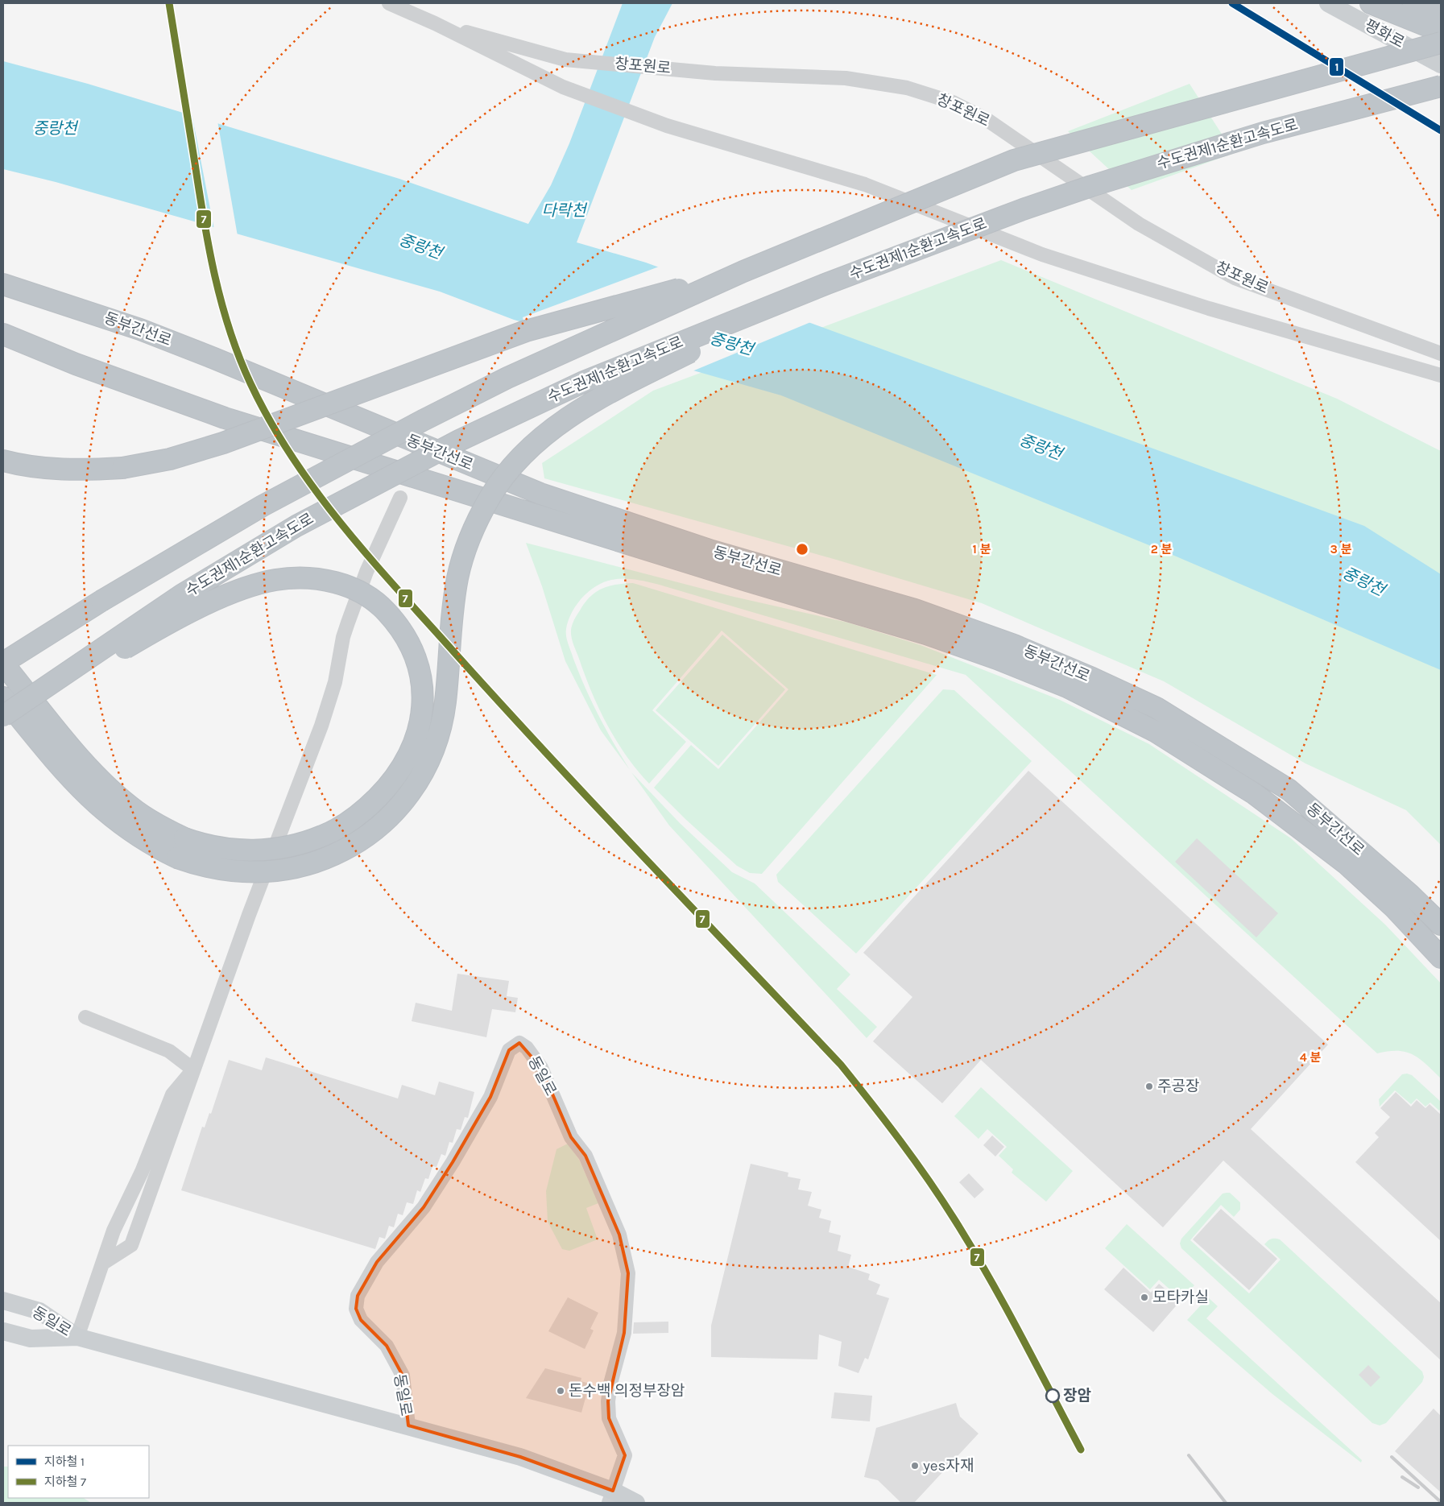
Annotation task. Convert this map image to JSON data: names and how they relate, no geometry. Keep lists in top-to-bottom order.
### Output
{
  "streets": {
    "highway": ["수도권제1순환고속도로", "동부간선로"],
    "main road": ["평화로", "동일로"],
    "street": ["창포원로"]
  },
  "water": ["중랑천", "다락천"],
  "places": [
    "주공장",
    "모타카실",
    "돈수백 의정부장암",
    "장암",
    "yes자재"
  ],
  "lines": ["metro line 1", "metro line 7"],
  "legend": ["지하철 1", "지하철 7"],
  "rings": [
    "1 분",
    "2 분",
    "3 분",
    "4 분"
  ]
}
